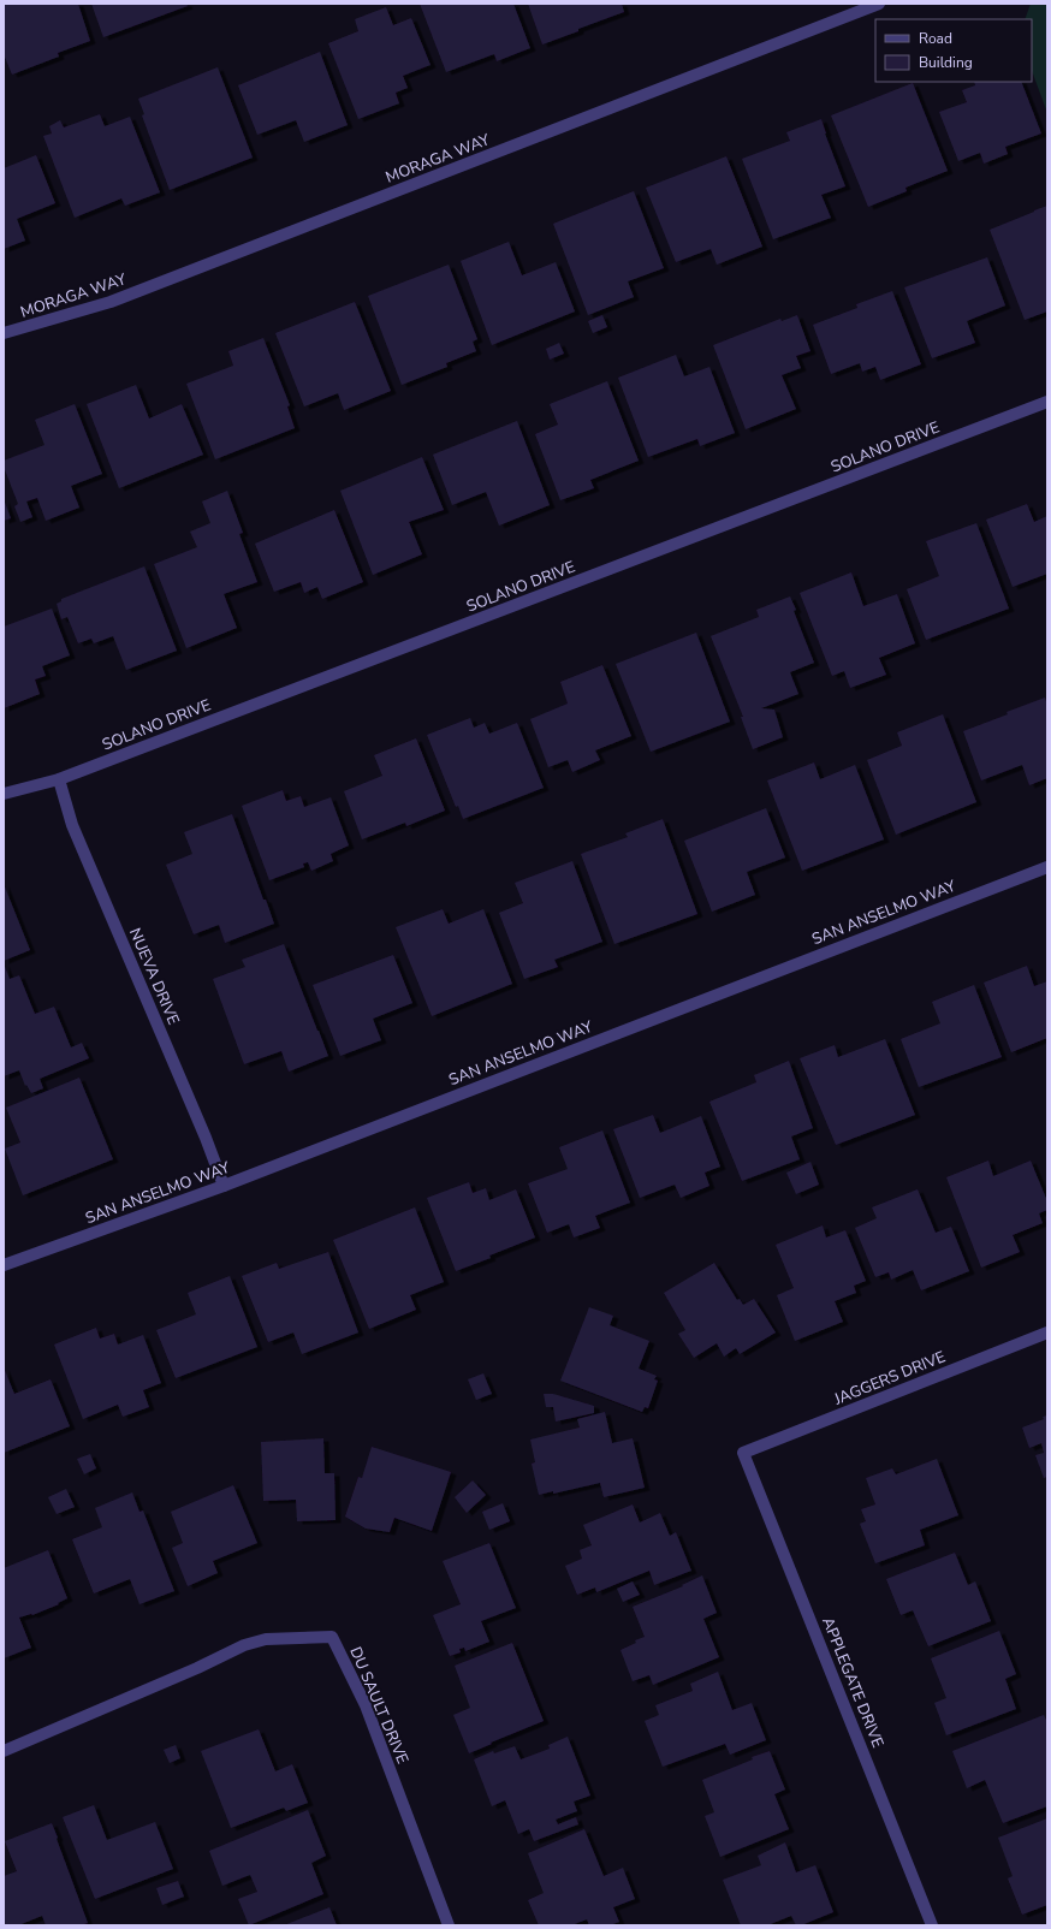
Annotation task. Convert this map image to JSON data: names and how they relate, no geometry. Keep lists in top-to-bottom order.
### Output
{
  "streets": {
    "street": [
      "MORAGA WAY",
      "SOLANO DRIVE",
      "SAN ANSELMO WAY",
      "NUEVA DRIVE",
      "JAGGERS DRIVE",
      "APPLEGATE DRIVE",
      "DU SAULT DRIVE"
    ]
  },
  "crossings": [
    ["SOLANO DRIVE", "NUEVA DRIVE"],
    ["SAN ANSELMO WAY", "NUEVA DRIVE"],
    ["JAGGERS DRIVE", "APPLEGATE DRIVE"]
  ],
  "legend": ["Road", "Building"]
}
